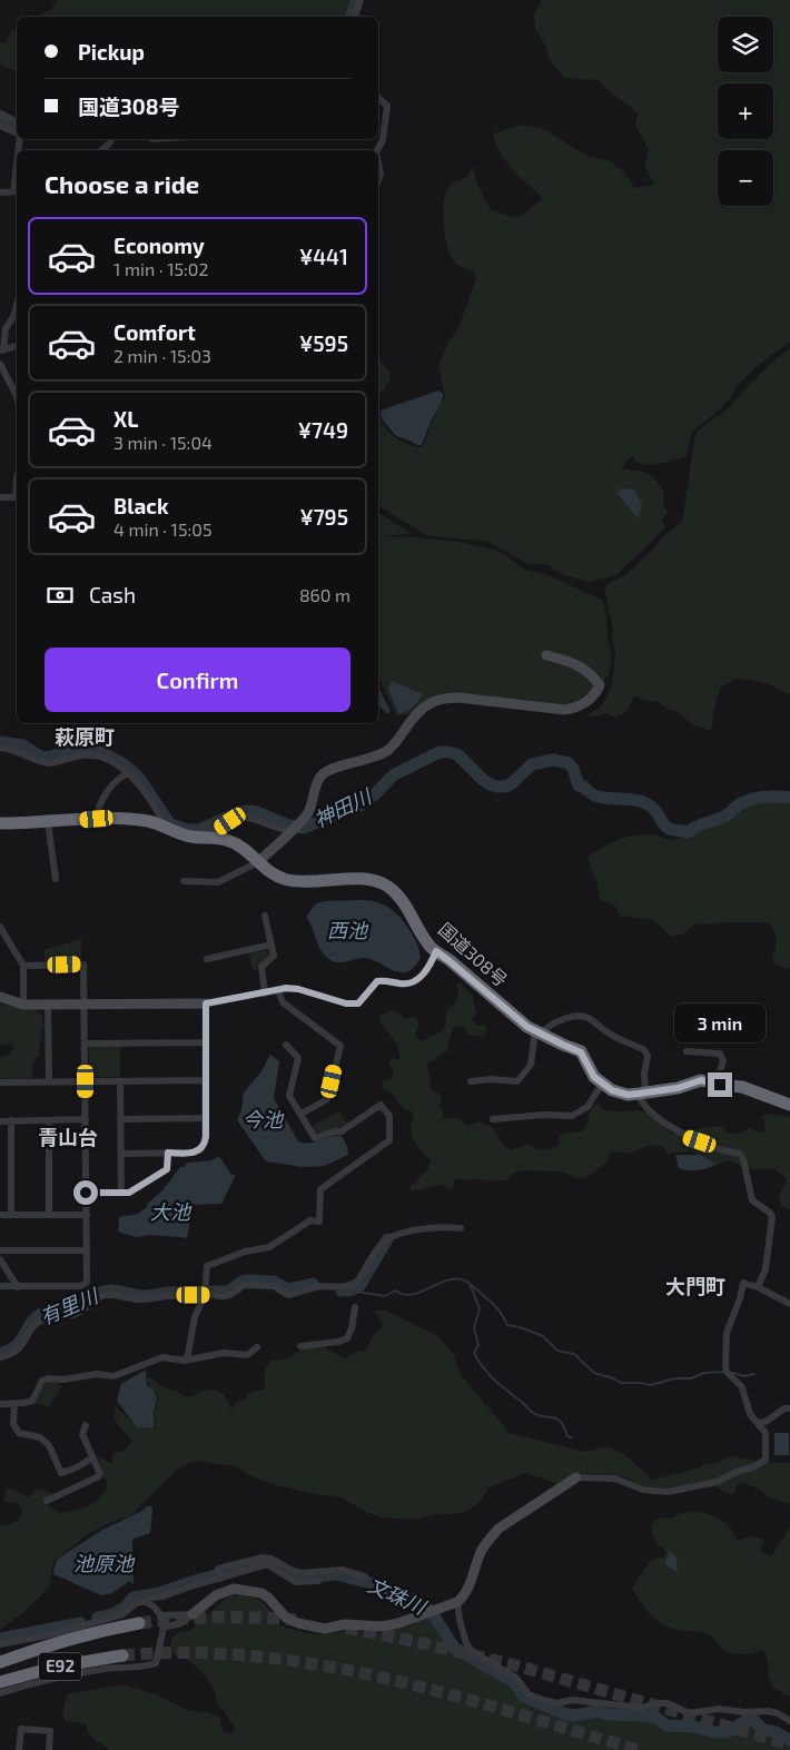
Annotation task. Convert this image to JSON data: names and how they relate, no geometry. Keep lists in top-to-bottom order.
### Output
{
  "streets": {
    "highway": ["国道308号", "E92"]
  },
  "districts": ["萩原町", "青山台", "大門町"],
  "water": [
    "神田川",
    "西池",
    "今池",
    "大池",
    "有里川",
    "池原池",
    "文珠川"
  ],
  "page": {
    "map_buttons": ["+", "−"],
    "banner": ["Pickup", "国道308号"],
    "heading": "Choose a ride",
    "list": [
      {
        "name": "Economy",
        "note": "1 min · 15:02",
        "value": "¥441"
      },
      {
        "name": "Comfort",
        "note": "2 min · 15:03",
        "value": "¥595"
      },
      {
        "name": "XL",
        "note": "3 min · 15:04",
        "value": "¥749"
      },
      {
        "name": "Black",
        "note": "4 min · 15:05",
        "value": "¥795"
      }
    ],
    "pay": ["Cash", "860 m"],
    "buttons": "Confirm",
    "bubble": "3 min"
  }
}
